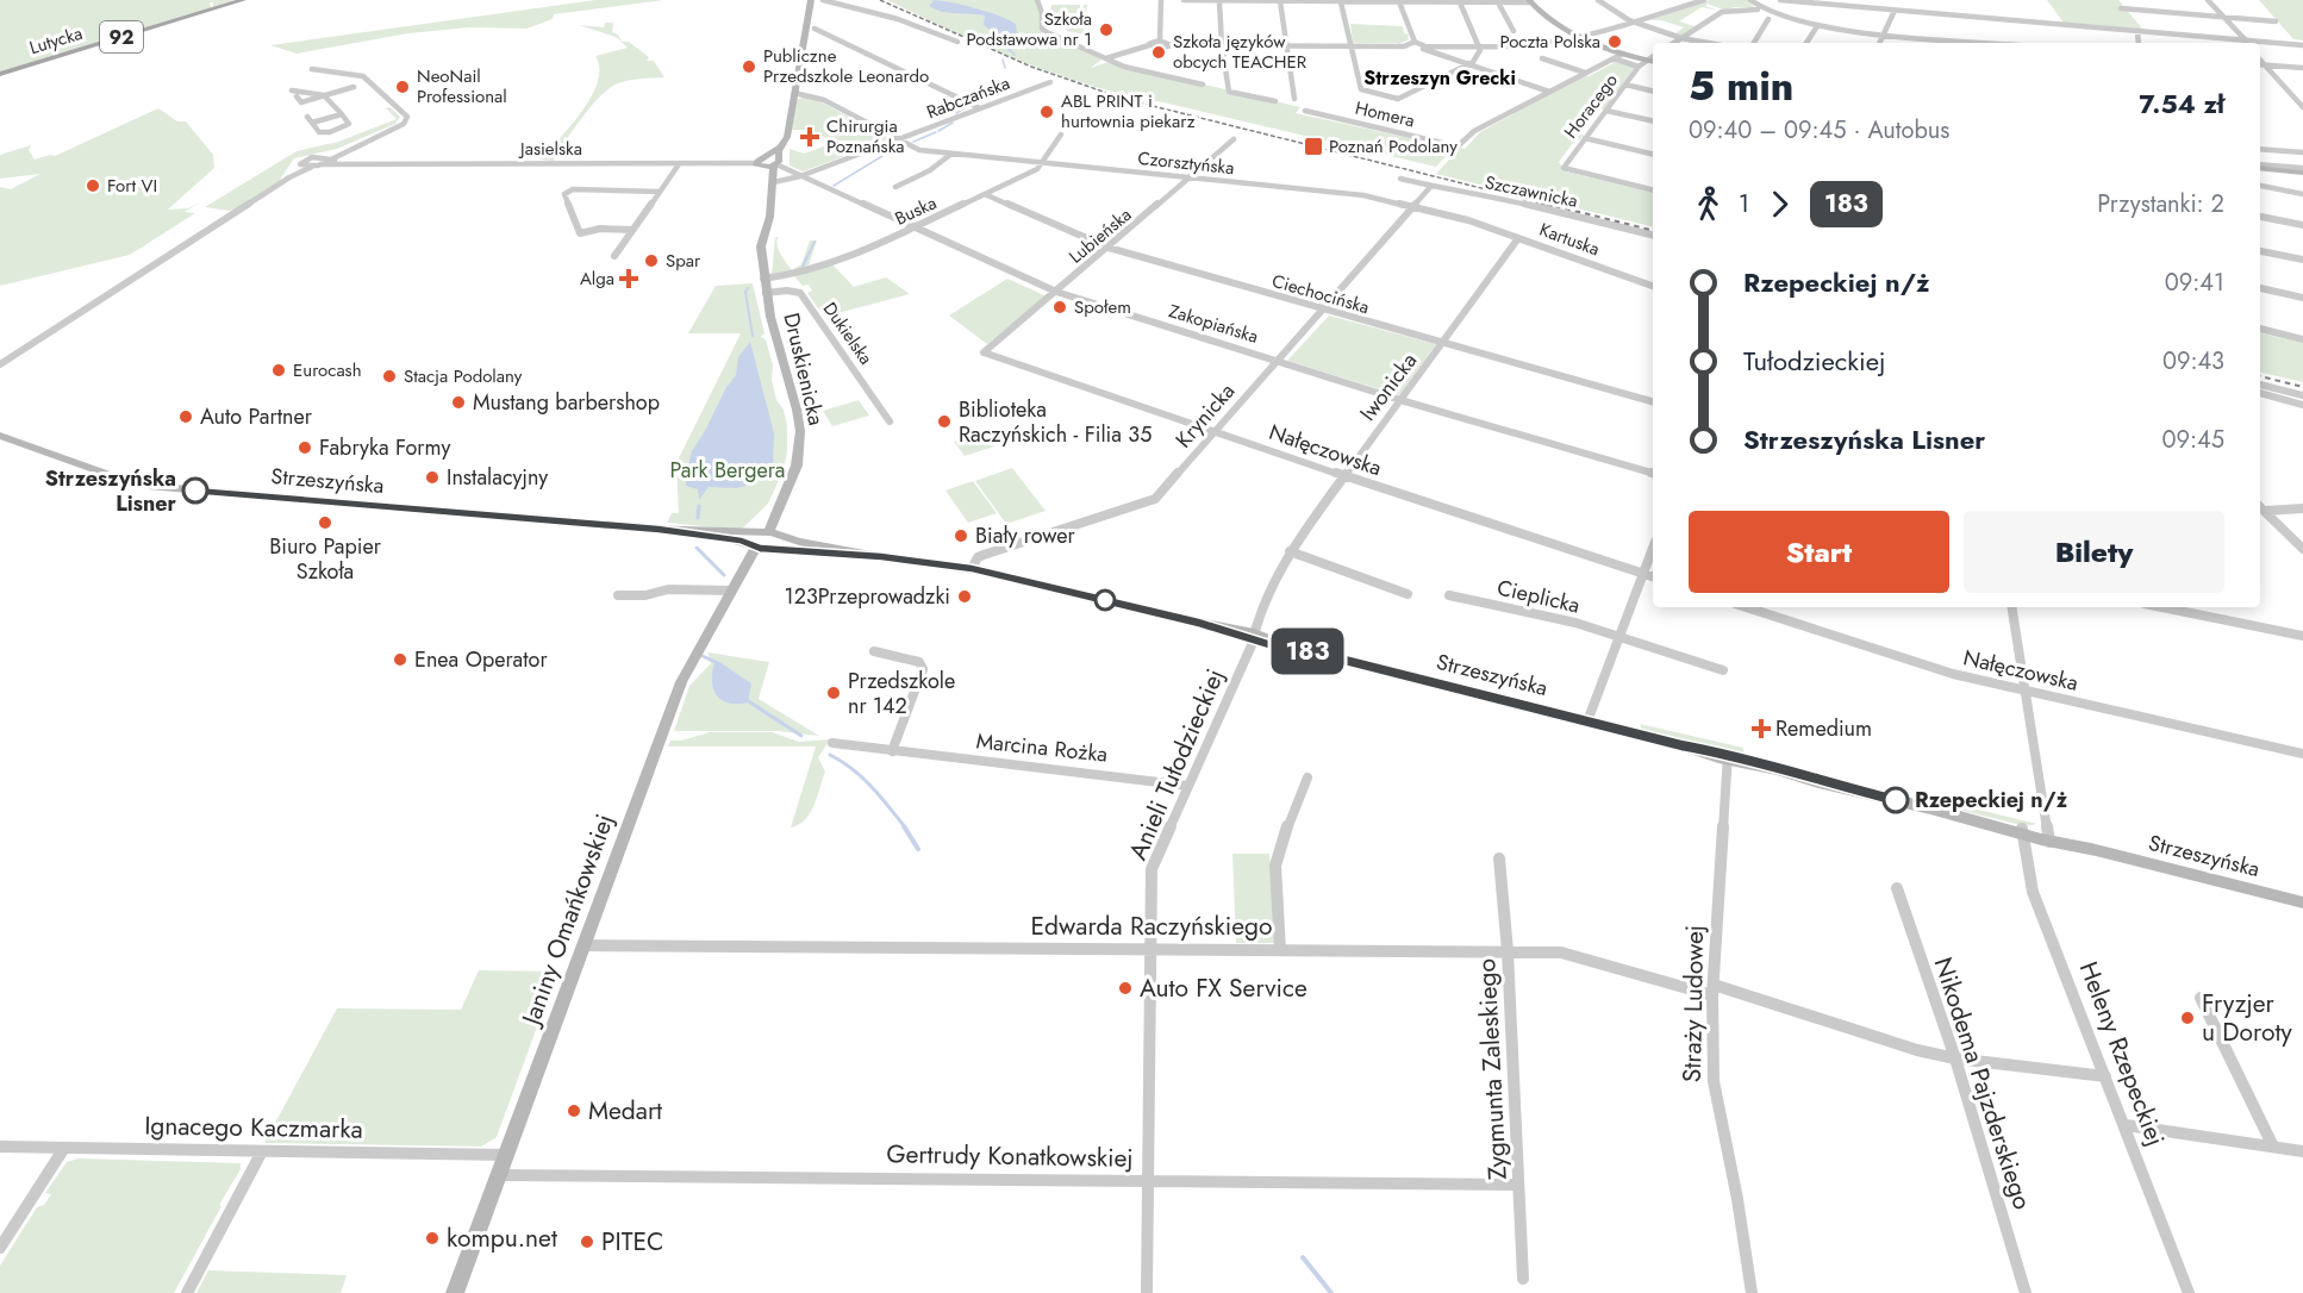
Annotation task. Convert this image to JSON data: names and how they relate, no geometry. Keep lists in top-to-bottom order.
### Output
{
  "streets": {
    "main road": ["92", "Lutycka"],
    "street": [
      "Rabczańska",
      "Horacego",
      "Homera",
      "Jasielska",
      "Czorsztyńska",
      "Szczawnicka",
      "Buska",
      "Lubieńska",
      "Kartuska",
      "Ciechocińska",
      "Zakopiańska",
      "Dukielska",
      "Druskienicka",
      "Iwonicka",
      "Krynicka",
      "Nałęczowska",
      "Strzeszyńska",
      "Cieplicka",
      "Marcina Rożka",
      "Anieli Tułodzieckiej",
      "Janiny Omańkowskiej",
      "Edwarda Raczyńskiego",
      "Straży Ludowej",
      "Heleny Rzepeckiej",
      "Zygmunta Zaleskiego",
      "Nikodema Pajzderskiego",
      "Ignacego Kaczmarka",
      "Gertrudy Konatkowskiej"
    ]
  },
  "crossings": [
    ["Rabczańska", "Czorsztyńska"],
    ["Rabczańska", "Zakopiańska"],
    ["Rabczańska", "Druskienicka"],
    ["Czorsztyńska", "Buska"],
    ["Czorsztyńska", "Lubieńska"],
    ["Czorsztyńska", "Kartuska"],
    ["Czorsztyńska", "Druskienicka"],
    ["Czorsztyńska", "Krynicka"],
    ["Szczawnicka", "Krynicka"],
    ["Buska", "Ciechocińska"],
    ["Buska", "Zakopiańska"],
    ["Buska", "Druskienicka"],
    ["Lubieńska", "Ciechocińska"],
    ["Lubieńska", "Zakopiańska"],
    ["Lubieńska", "Nałęczowska"],
    ["Kartuska", "Iwonicka"],
    ["Ciechocińska", "Iwonicka"],
    ["Ciechocińska", "Krynicka"],
    ["Zakopiańska", "Druskienicka"],
    ["Zakopiańska", "Iwonicka"],
    ["Zakopiańska", "Krynicka"],
    ["Dukielska", "Druskienicka"],
    ["Druskienicka", "Strzeszyńska"],
    ["Druskienicka", "Janiny Omańkowskiej"],
    ["Iwonicka", "Nałęczowska"],
    ["Iwonicka", "Strzeszyńska"],
    ["Iwonicka", "Anieli Tułodzieckiej"],
    ["Krynicka", "Nałęczowska"],
    ["Krynicka", "Strzeszyńska"],
    ["Strzeszyńska", "Anieli Tułodzieckiej"],
    ["Strzeszyńska", "Janiny Omańkowskiej"],
    ["Strzeszyńska", "Straży Ludowej"],
    ["Strzeszyńska", "Heleny Rzepeckiej"],
    ["Marcina Rożka", "Anieli Tułodzieckiej"],
    ["Anieli Tułodzieckiej", "Edwarda Raczyńskiego"],
    ["Anieli Tułodzieckiej", "Gertrudy Konatkowskiej"],
    ["Janiny Omańkowskiej", "Edwarda Raczyńskiego"],
    ["Janiny Omańkowskiej", "Ignacego Kaczmarka"],
    ["Janiny Omańkowskiej", "Gertrudy Konatkowskiej"],
    ["Edwarda Raczyńskiego", "Straży Ludowej"],
    ["Edwarda Raczyńskiego", "Heleny Rzepeckiej"],
    ["Edwarda Raczyńskiego", "Zygmunta Zaleskiego"],
    ["Edwarda Raczyńskiego", "Nikodema Pajzderskiego"],
    ["Zygmunta Zaleskiego", "Gertrudy Konatkowskiej"]
  ],
  "districts": ["Strzeszyn Grecki"],
  "parks": ["Park Bergera"],
  "places": {
    "other": [
      "Szkoła Podstawowa nr 1",
      "Poczta Polska",
      "Szkoła języków obcych TEACHER",
      "Publiczne Przedszkole Leonardo",
      "NeoNail Professional",
      "ABL PRINT i hurtownia piekarz",
      "Fort VI",
      "Spar",
      "Społem",
      "Eurocash",
      "Stacja Podolany",
      "Mustang barbershop",
      "Auto Partner",
      "Biblioteka Raczyńskich - Filia 35",
      "Fabryka Formy",
      "Instalacyjny",
      "Strzeszyńska Lisner",
      "Biuro Papier Szkoła",
      "Biały rower",
      "123Przeprowadzki",
      "Enea Operator",
      "Przedszkole nr 142",
      "Rzepeckiej n/ż",
      "Auto FX Service",
      "Fryzjer u Doroty",
      "Medart",
      "kompu.net",
      "PITEC"
    ],
    "health": ["Chirurgia Poznańska", "Alga", "Remedium"],
    "transit": ["Poznań Podolany"]
  },
  "lines": ["bus line 183"],
  "page": {
    "on_map": "183",
    "heading": ["5 min", "09:40 – 09:45 · Autobus", "7.54 zł"],
    "legs": ["1", "183", "Przystanki: 2"],
    "list": [
      {
        "name": "Rzepeckiej n/ż",
        "value": "09:41"
      },
      {
        "name": "Tułodzieckiej",
        "value": "09:43"
      },
      {
        "name": "Strzeszyńska Lisner",
        "value": "09:45"
      }
    ],
    "buttons": ["Start", "Bilety"]
  }
}
